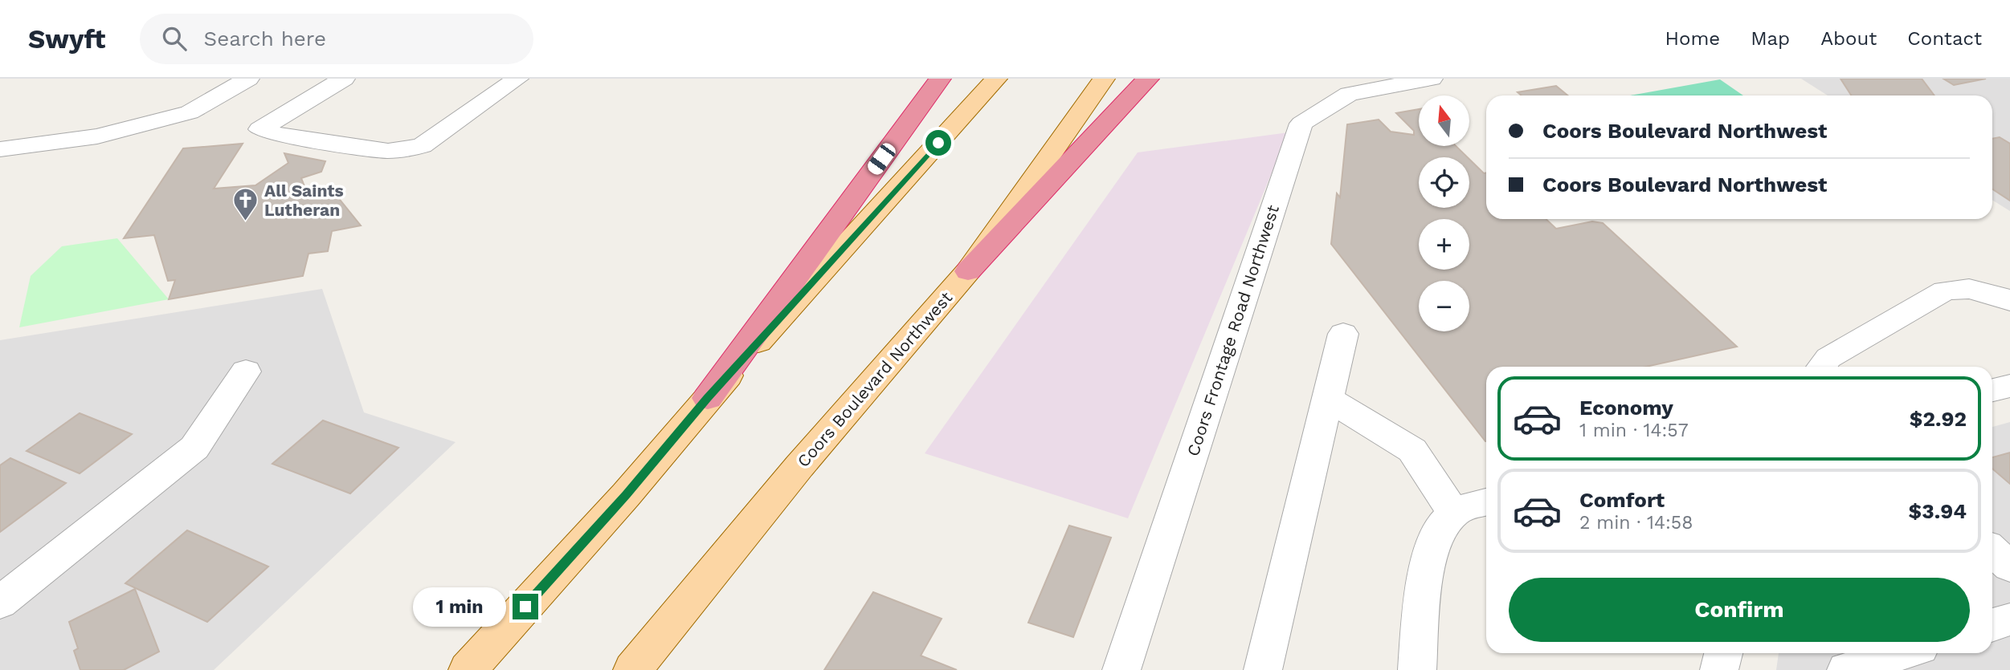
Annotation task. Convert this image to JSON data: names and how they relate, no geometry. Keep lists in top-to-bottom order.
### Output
{
  "streets": {
    "main road": ["Coors Boulevard Northwest"],
    "street": ["Coors Frontage Road Northwest"]
  },
  "places": {
    "church": ["All Saints Lutheran"]
  },
  "north": "top",
  "page": {
    "header": "Swyft",
    "search": "Search here",
    "nav": [
      "Home",
      "Map",
      "About",
      "Contact"
    ],
    "map_buttons": ["+", "−"],
    "banner": ["Coors Boulevard Northwest", "Coors Boulevard Northwest"],
    "list": [
      {
        "name": "Economy",
        "note": "1 min · 14:57",
        "value": "$2.92"
      },
      {
        "name": "Comfort",
        "note": "2 min · 14:58",
        "value": "$3.94"
      }
    ],
    "buttons": "Confirm",
    "bubble": "1 min"
  }
}
